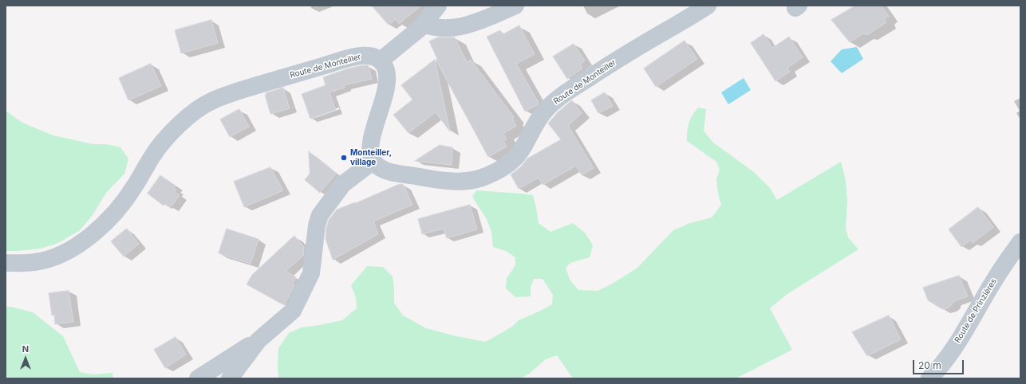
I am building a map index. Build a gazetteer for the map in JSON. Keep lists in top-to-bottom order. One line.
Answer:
{"streets":{"street":["Route de Monteiller","Route de Prinzières"]},"places":["Monteiller, village"],"scale_bar":"20 m","north":"top"}
